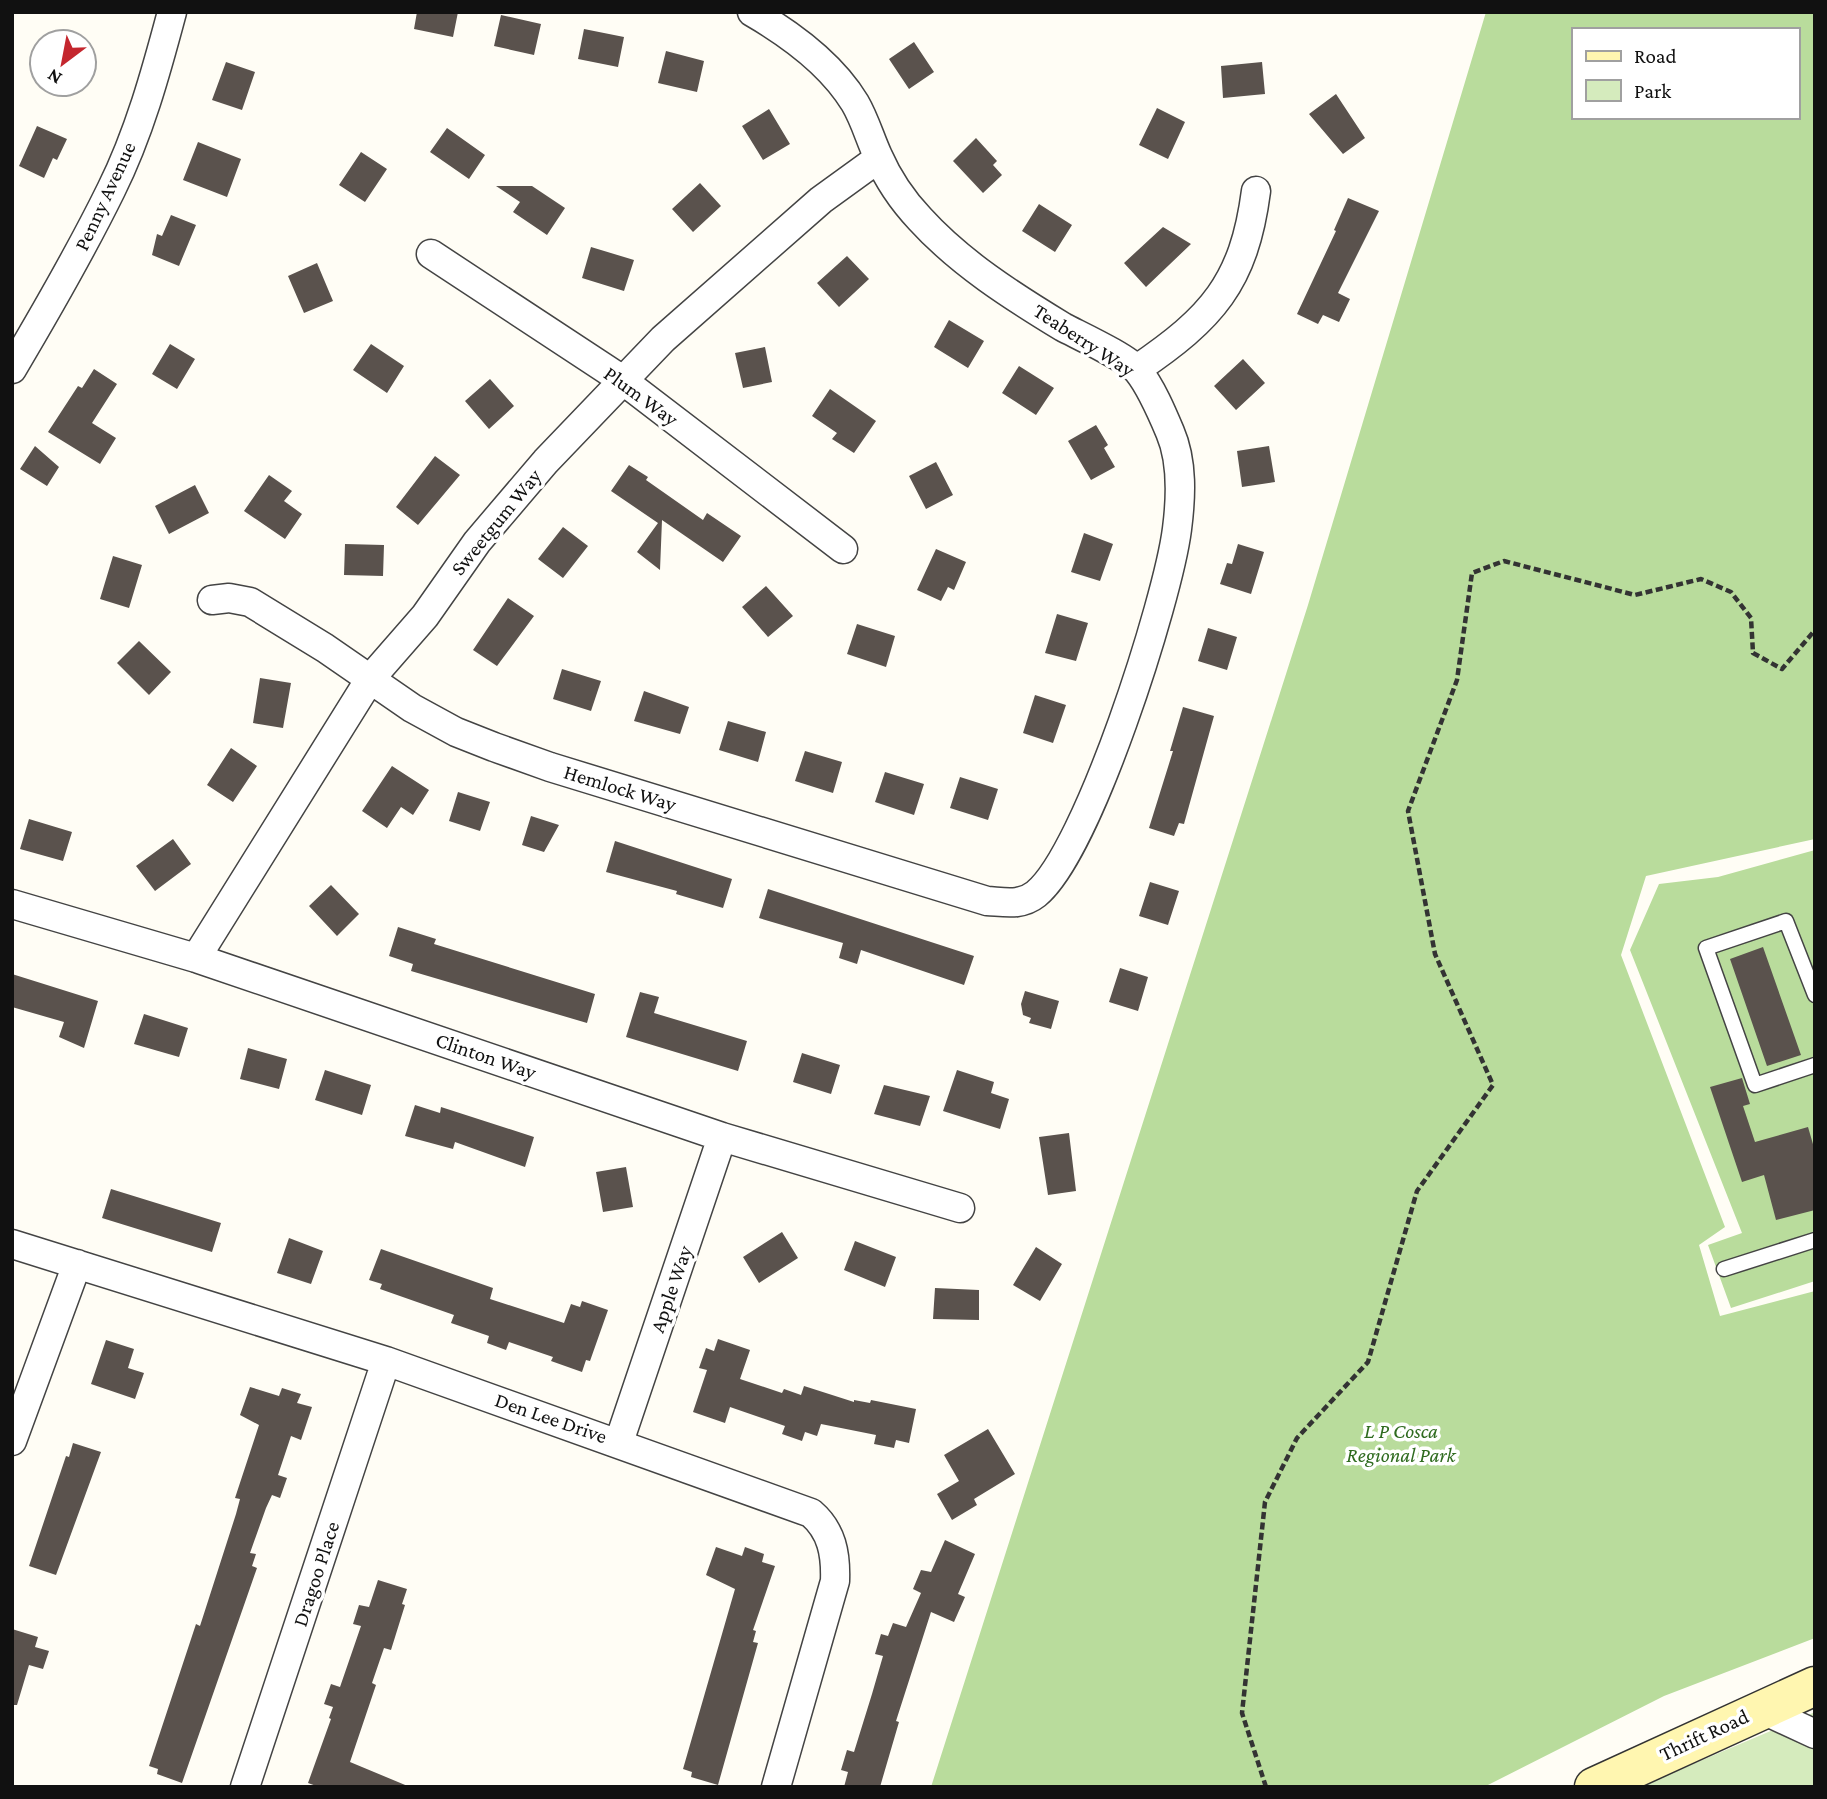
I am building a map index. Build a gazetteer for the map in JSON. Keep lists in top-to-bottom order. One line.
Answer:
{"streets":{"street":["Penny Avenue","Teaberry Way","Plum Way","Sweetgum Way","Hemlock Way","Clinton Way","Apple Way","Den Lee Drive","Dragoo Place","Thrift Road"]},"crossings":[["Teaberry Way","Sweetgum Way"],["Teaberry Way","Hemlock Way"],["Plum Way","Sweetgum Way"],["Sweetgum Way","Hemlock Way"],["Sweetgum Way","Clinton Way"],["Clinton Way","Apple Way"],["Apple Way","Den Lee Drive"],["Den Lee Drive","Dragoo Place"]],"parks":["L P Cosca Regional Park"],"legend":["Road","Park"],"north":"bottom left"}
